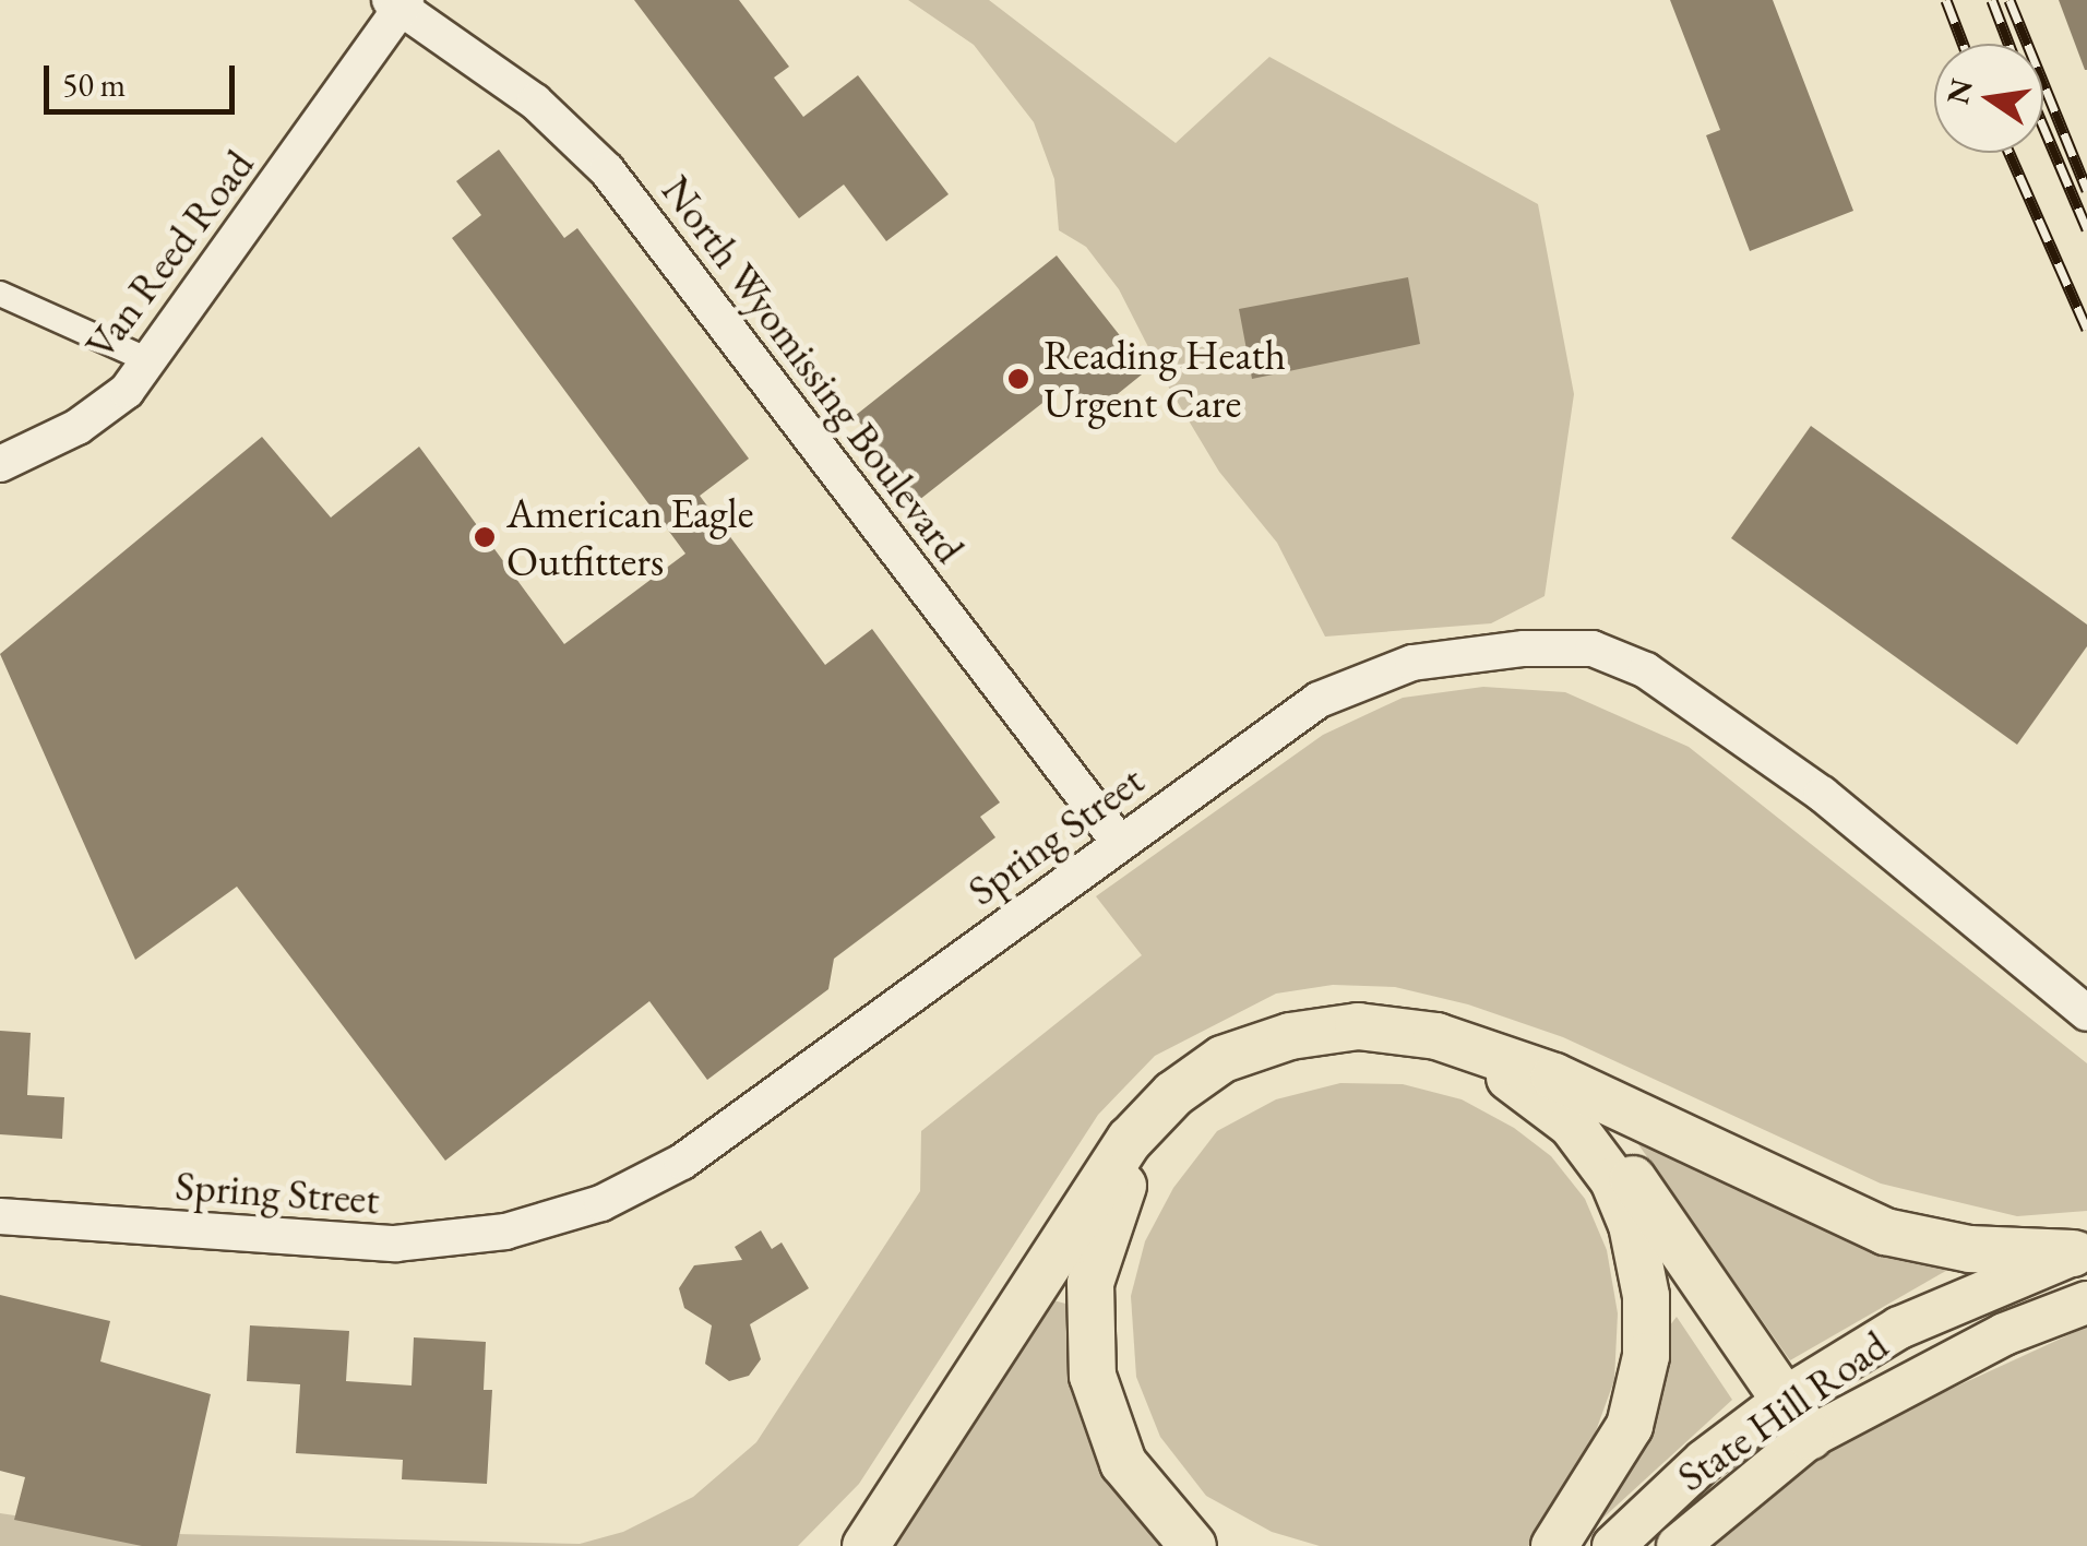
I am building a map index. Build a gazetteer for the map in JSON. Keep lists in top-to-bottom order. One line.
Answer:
{"streets":{"main road":["State Hill Road"],"street":["Van Reed Road","North Wyomissing Boulevard","Spring Street"]},"crossings":[["Van Reed Road","North Wyomissing Boulevard"],["North Wyomissing Boulevard","Spring Street"]],"places":["Reading Heath Urgent Care","American Eagle Outfitters"],"scale_bar":"50 m","north":"left"}
